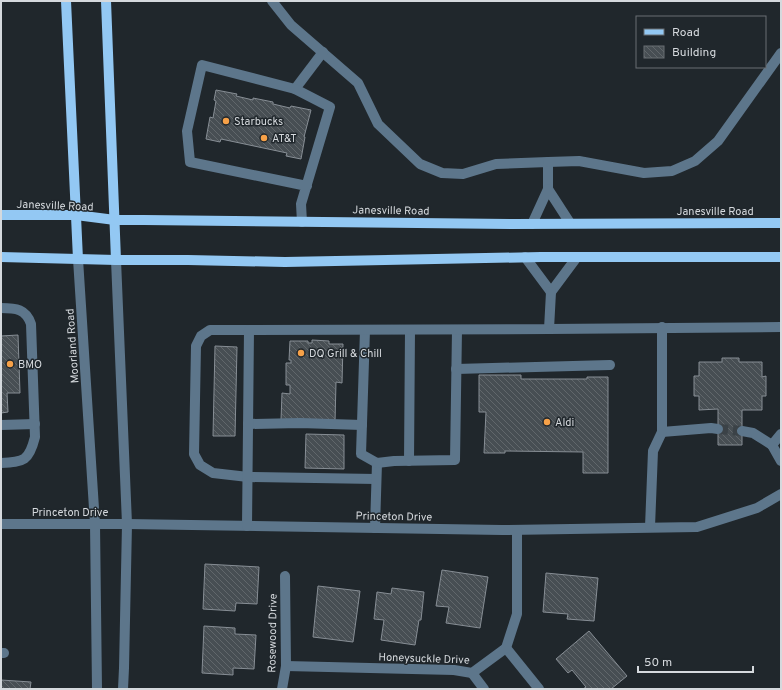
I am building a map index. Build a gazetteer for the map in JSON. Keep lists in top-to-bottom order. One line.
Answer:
{"streets":{"main road":["Janesville Road","Moorland Road"],"street":["Princeton Drive","Rosewood Drive","Honeysuckle Drive"]},"crossings":[["Janesville Road","Moorland Road"],["Moorland Road","Princeton Drive"],["Rosewood Drive","Honeysuckle Drive"]],"places":["Starbucks","AT&T","DQ Grill & Chill","BMO","Aldi"],"legend":["Road","Building"],"scale_bar":"50 m"}
